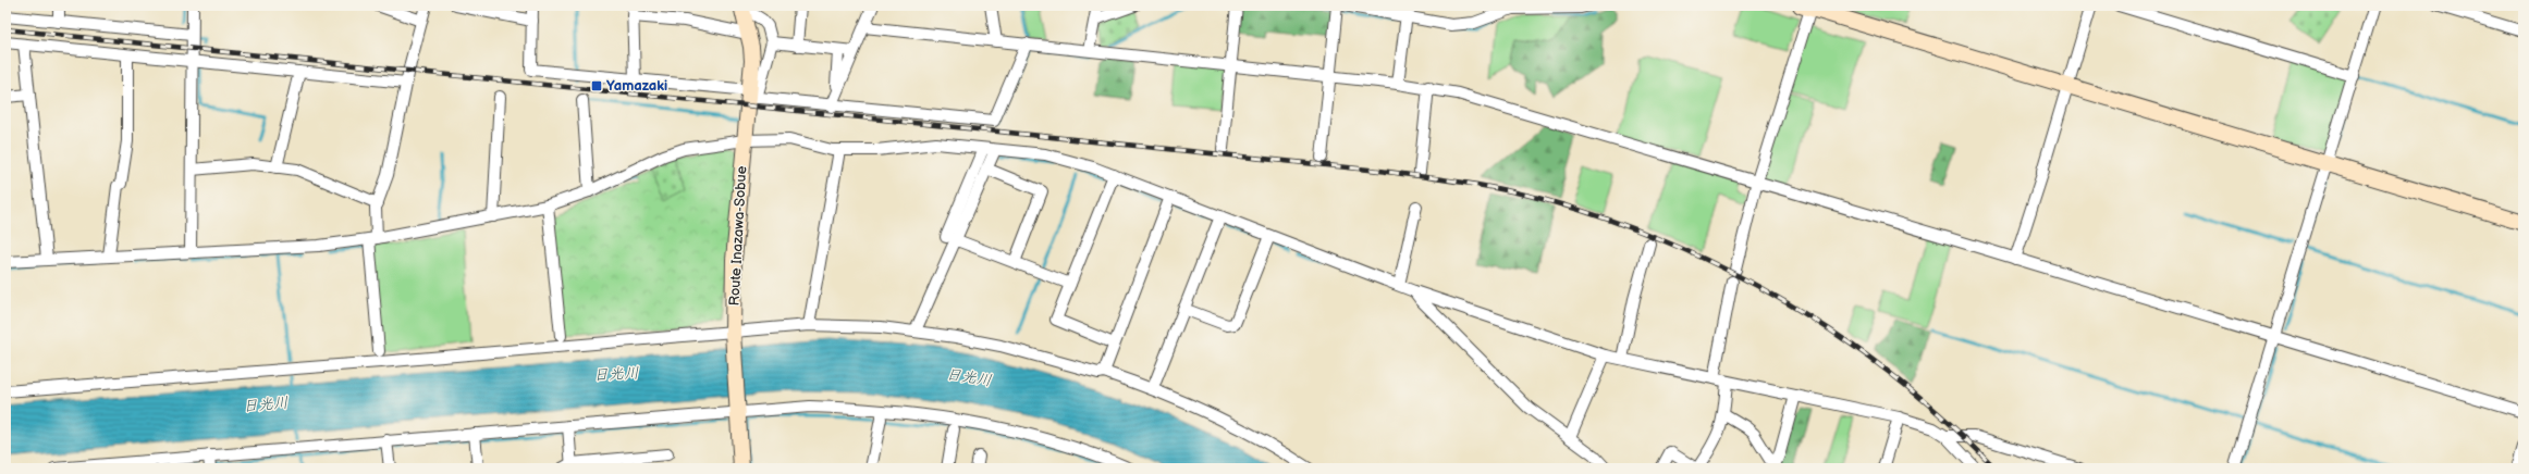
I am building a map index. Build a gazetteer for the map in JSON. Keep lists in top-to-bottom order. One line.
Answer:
{"streets":{"street":["Route Inazawa-Sobue"]},"water":["日光川"],"places":{"transit":["Yamazaki"]}}
